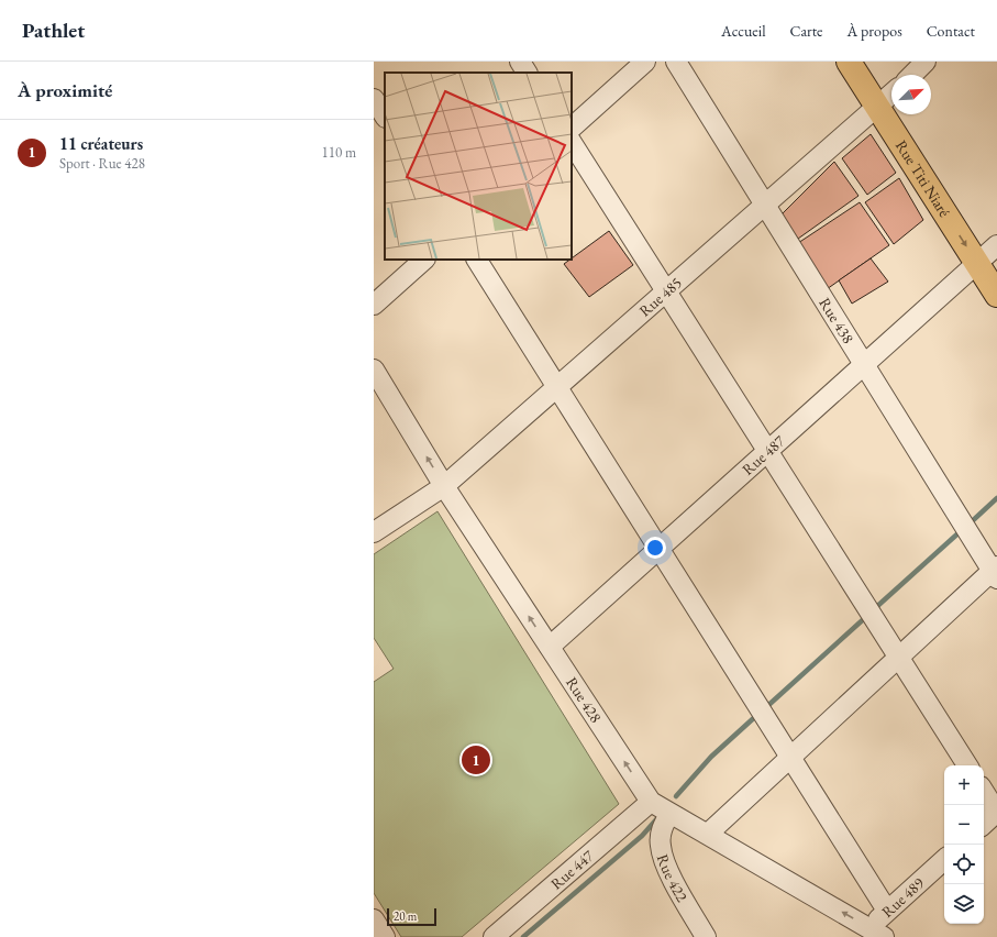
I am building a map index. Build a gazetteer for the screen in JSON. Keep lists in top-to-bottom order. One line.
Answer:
{"streets":{"main road":["Rue Titi Niaré"],"street":["Rue 485","Rue 438","Rue 487","Rue 428","Rue 447","Rue 422","Rue 489"]},"crossings":[["Rue Titi Niaré","Rue 485"],["Rue Titi Niaré","Rue 487"],["Rue 485","Rue 438"],["Rue 485","Rue 428"],["Rue 438","Rue 487"],["Rue 487","Rue 428"],["Rue 428","Rue 447"],["Rue 428","Rue 422"],["Rue 428","Rue 489"]],"one_way":["Rue Titi Niaré"],"scale_bar":"20 m","north":"top right","page":{"header":"Pathlet","nav":["Accueil","Carte","À propos","Contact"],"heading":"À proximité","list":[{"mark":"1","name":"11 créateurs","note":"Sport · Rue 428","value":"110 m"}],"pins":"1","map_buttons":["+","−"],"scale":"20 m"}}
